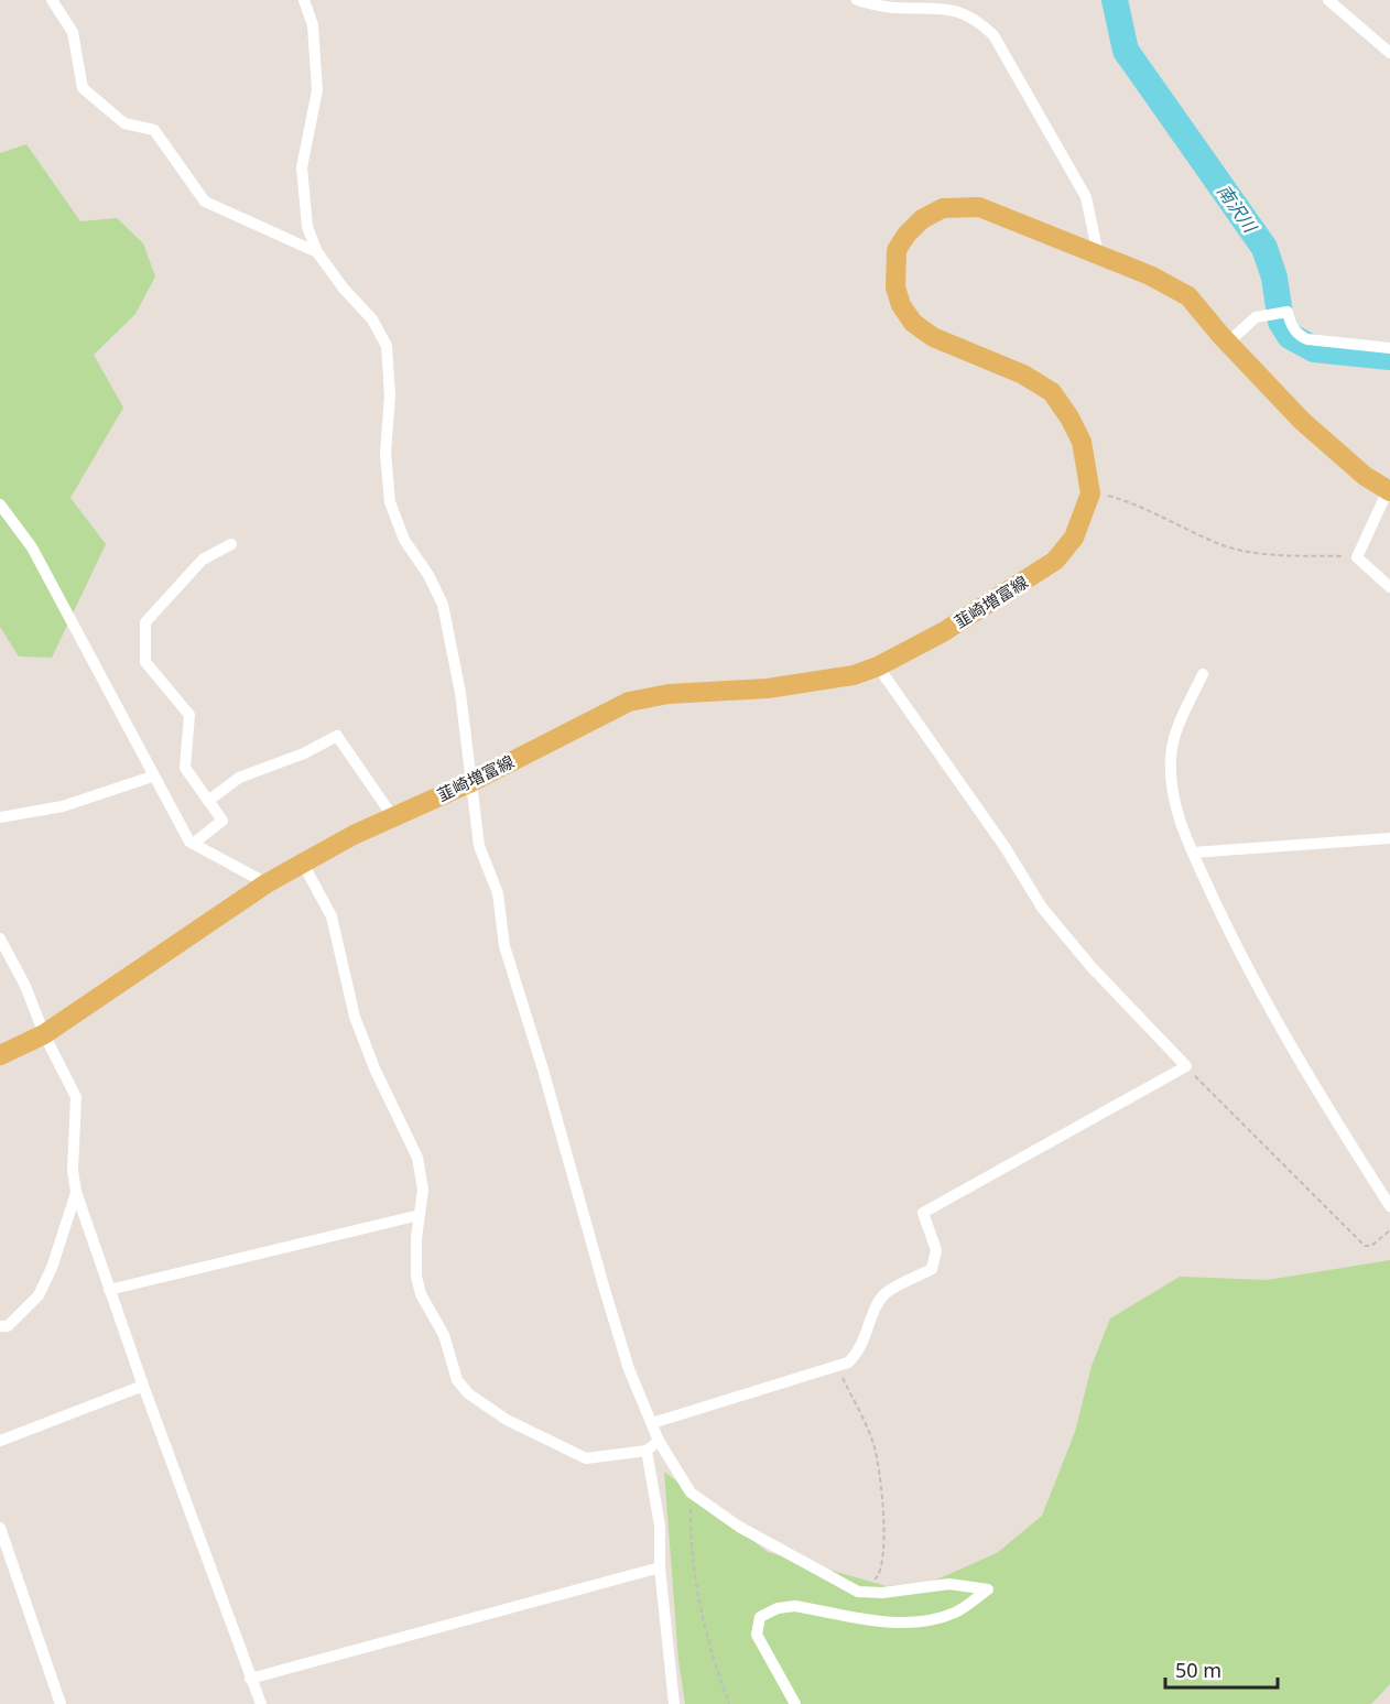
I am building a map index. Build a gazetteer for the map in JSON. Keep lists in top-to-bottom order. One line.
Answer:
{"streets":{"main road":["韮崎増富線"]},"water":["南沢川"],"scale_bar":"50 m"}
